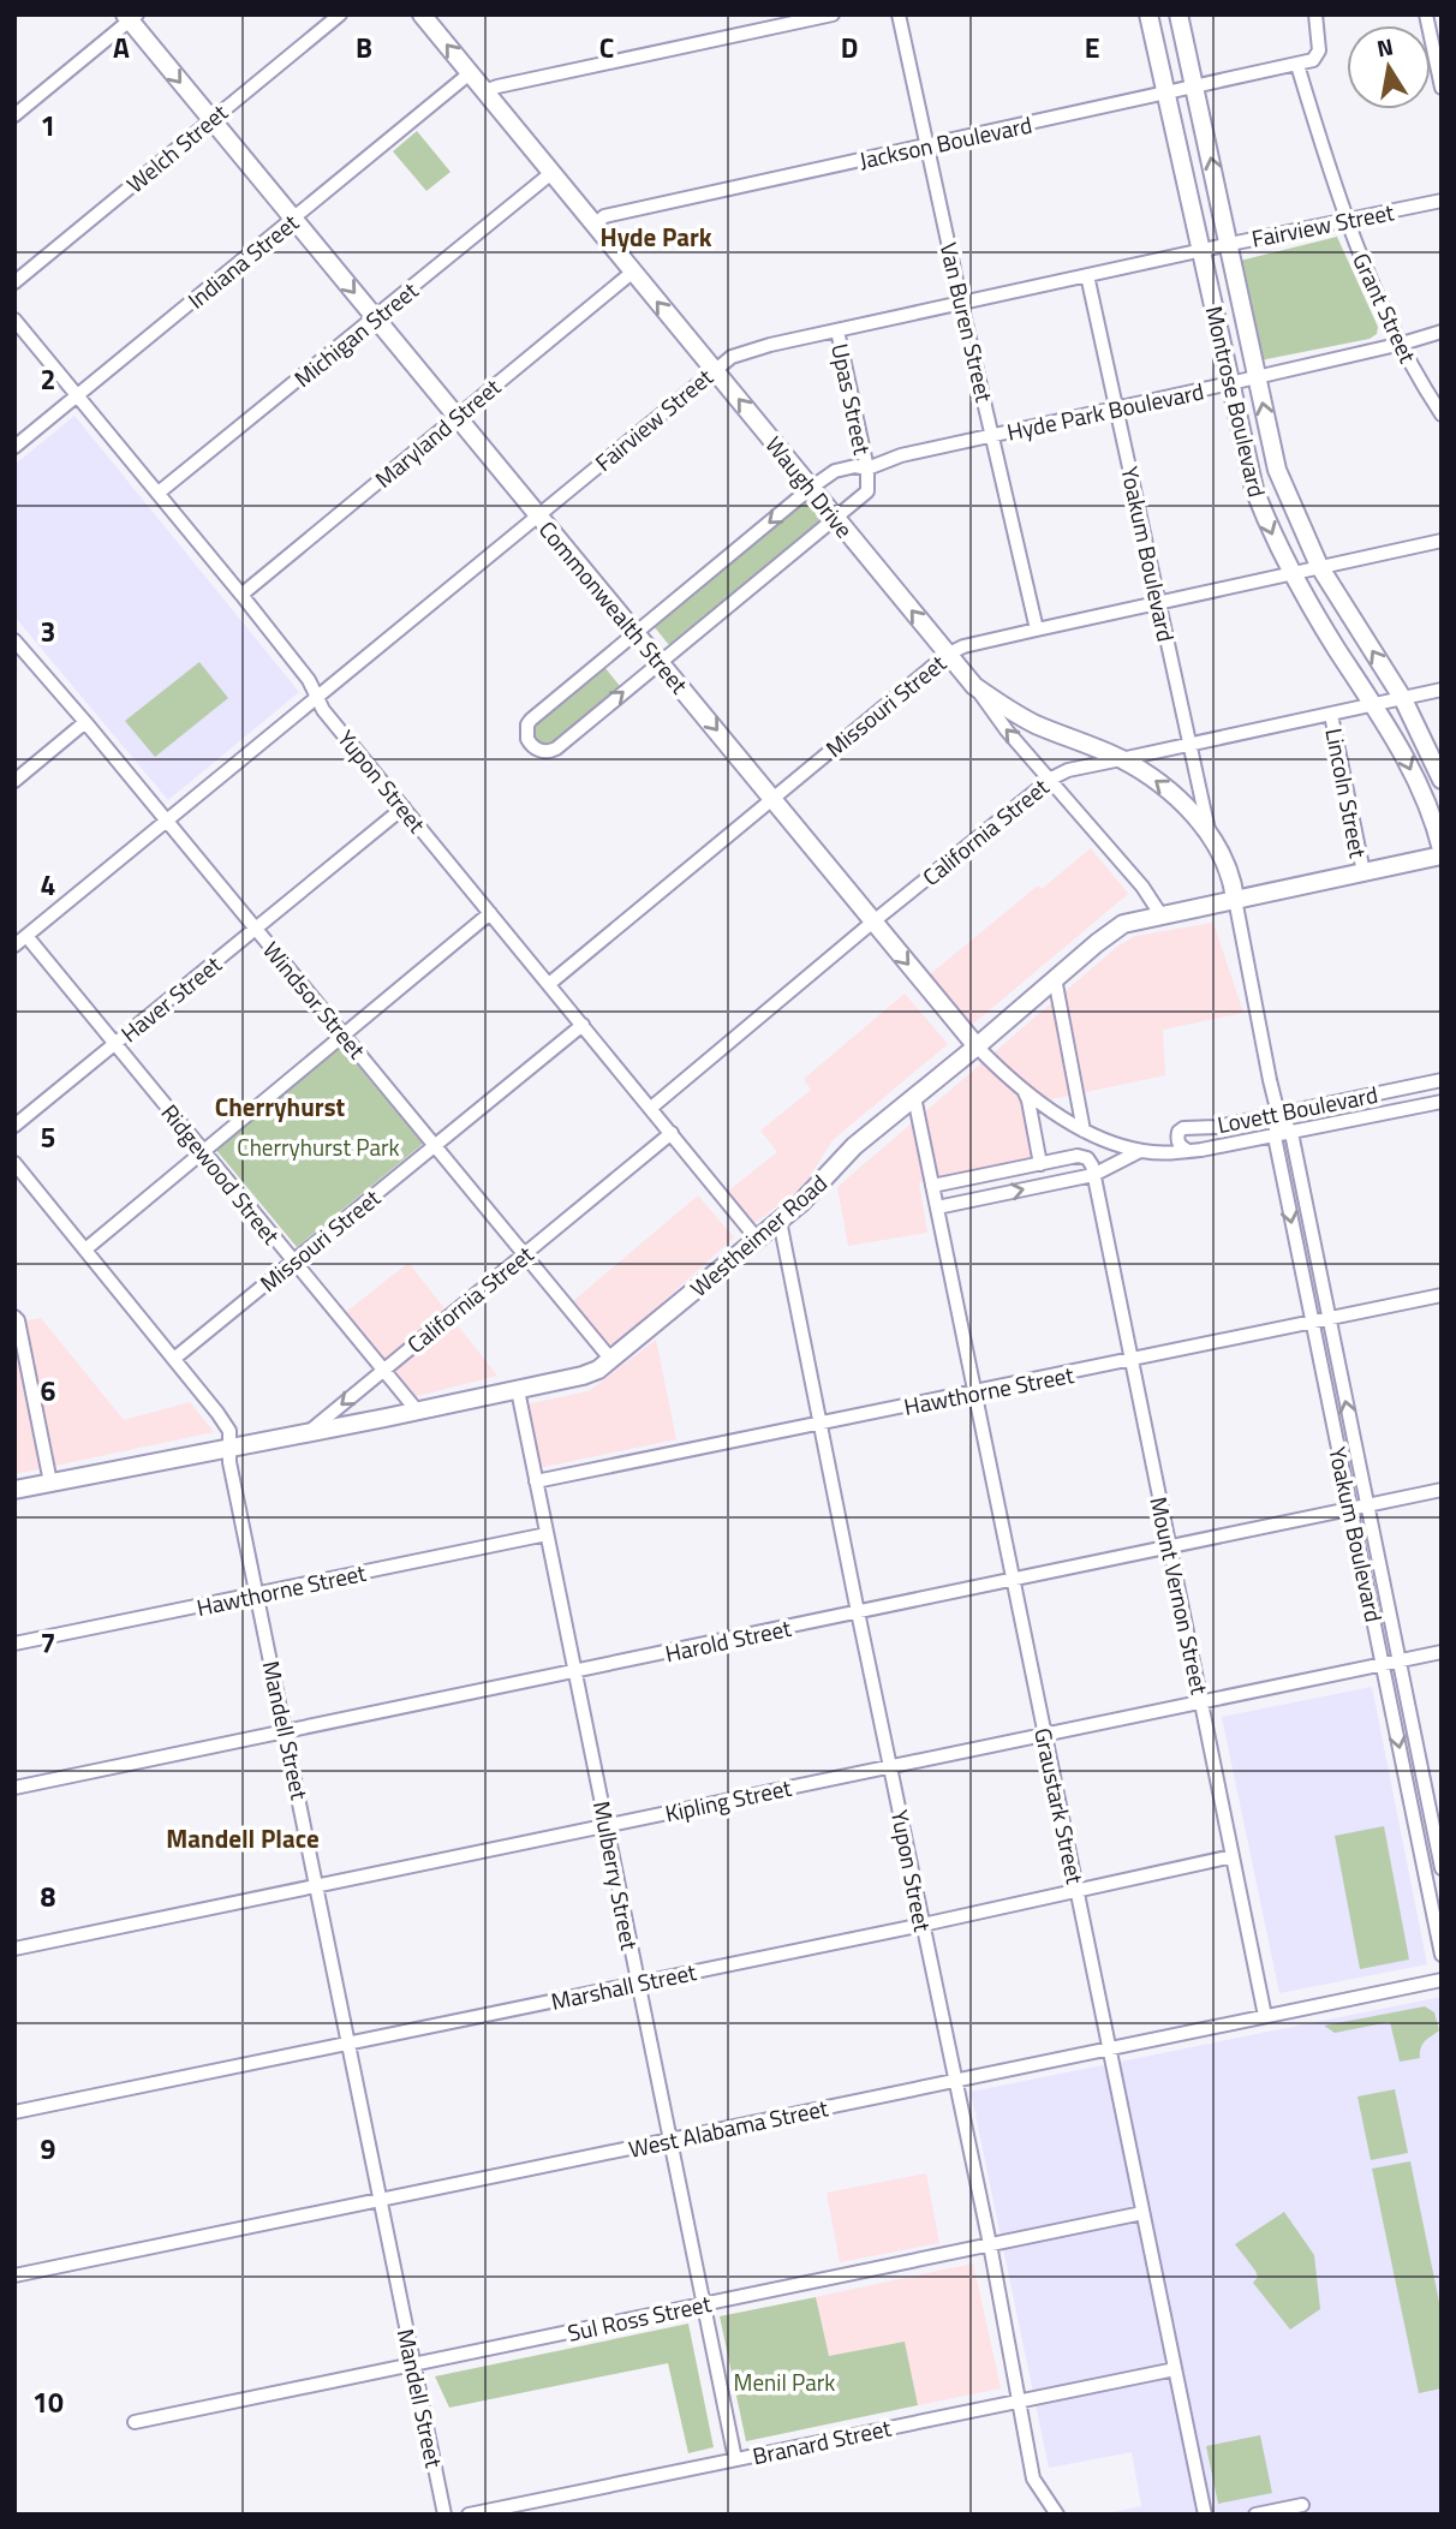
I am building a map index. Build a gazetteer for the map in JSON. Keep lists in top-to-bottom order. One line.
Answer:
{"streets":{"main road":["Montrose Boulevard","Waugh Drive","Commonwealth Street","Westheimer Road"],"street":["Jackson Boulevard","Welch Street","Fairview Street","Indiana Street","Grant Street","Van Buren Street","Michigan Street","Upas Street","Hyde Park Boulevard","Maryland Street","Yoakum Boulevard","Missouri Street","Yupon Street","Lincoln Street","California Street","Haver Street","Windsor Street","Lovett Boulevard","Ridgewood Street","Hawthorne Street","Mount Vernon Street","Harold Street","Mandell Street","Kipling Street","Graustark Street","Mulberry Street","Marshall Street","West Alabama Street","Sul Ross Street","Branard Street"]},"crossings":[["Jackson Boulevard","Grant Street"],["Jackson Boulevard","Van Buren Street"],["Jackson Boulevard","Montrose Boulevard"],["Jackson Boulevard","Waugh Drive"],["Welch Street","Commonwealth Street"],["Fairview Street","Grant Street"],["Fairview Street","Van Buren Street"],["Fairview Street","Upas Street"],["Fairview Street","Montrose Boulevard"],["Fairview Street","Waugh Drive"],["Fairview Street","Yoakum Boulevard"],["Fairview Street","Commonwealth Street"],["Fairview Street","Yupon Street"],["Fairview Street","Windsor Street"],["Fairview Street","Ridgewood Street"],["Indiana Street","Waugh Drive"],["Indiana Street","Commonwealth Street"],["Indiana Street","Yupon Street"],["Grant Street","Hyde Park Boulevard"],["Van Buren Street","Hyde Park Boulevard"],["Van Buren Street","Missouri Street"],["Michigan Street","Waugh Drive"],["Michigan Street","Commonwealth Street"],["Michigan Street","Yupon Street"],["Upas Street","Hyde Park Boulevard"],["Montrose Boulevard","Hyde Park Boulevard"],["Montrose Boulevard","Missouri Street"],["Montrose Boulevard","California Street"],["Montrose Boulevard","Westheimer Road"],["Hyde Park Boulevard","Waugh Drive"],["Hyde Park Boulevard","Yoakum Boulevard"],["Hyde Park Boulevard","Commonwealth Street"],["Maryland Street","Waugh Drive"],["Maryland Street","Commonwealth Street"],["Maryland Street","Yupon Street"],["Waugh Drive","Yoakum Boulevard"],["Waugh Drive","Missouri Street"],["Waugh Drive","California Street"],["Waugh Drive","Westheimer Road"],["Yoakum Boulevard","Missouri Street"],["Yoakum Boulevard","California Street"],["Yoakum Boulevard","Lovett Boulevard"],["Yoakum Boulevard","Westheimer Road"],["Yoakum Boulevard","Hawthorne Street"],["Yoakum Boulevard","Harold Street"],["Yoakum Boulevard","Kipling Street"],["Commonwealth Street","Missouri Street"],["Commonwealth Street","California Street"],["Commonwealth Street","Lovett Boulevard"],["Commonwealth Street","Westheimer Road"],["Missouri Street","Yupon Street"],["Missouri Street","Windsor Street"],["Missouri Street","Ridgewood Street"],["Missouri Street","Mandell Street"],["Yupon Street","California Street"],["Yupon Street","Haver Street"],["Yupon Street","Westheimer Road"],["Yupon Street","Hawthorne Street"],["Yupon Street","Harold Street"],["Yupon Street","Kipling Street"],["Yupon Street","Marshall Street"],["Yupon Street","West Alabama Street"],["Yupon Street","Sul Ross Street"],["Yupon Street","Branard Street"],["Lincoln Street","California Street"],["Lincoln Street","Westheimer Road"],["California Street","Windsor Street"],["California Street","Ridgewood Street"],["California Street","Westheimer Road"],["Haver Street","Windsor Street"],["Haver Street","Ridgewood Street"],["Windsor Street","Westheimer Road"],["Lovett Boulevard","Mount Vernon Street"],["Lovett Boulevard","Graustark Street"],["Ridgewood Street","Westheimer Road"],["Westheimer Road","Mandell Street"],["Westheimer Road","Graustark Street"],["Westheimer Road","Mulberry Street"],["Hawthorne Street","Mount Vernon Street"],["Hawthorne Street","Mandell Street"],["Hawthorne Street","Graustark Street"],["Hawthorne Street","Mulberry Street"],["Mount Vernon Street","Harold Street"],["Mount Vernon Street","Kipling Street"],["Mount Vernon Street","Marshall Street"],["Mount Vernon Street","West Alabama Street"],["Harold Street","Mandell Street"],["Harold Street","Graustark Street"],["Harold Street","Mulberry Street"],["Mandell Street","Kipling Street"],["Mandell Street","Marshall Street"],["Mandell Street","West Alabama Street"],["Mandell Street","Sul Ross Street"],["Kipling Street","Graustark Street"],["Kipling Street","Mulberry Street"],["Graustark Street","Marshall Street"],["Graustark Street","West Alabama Street"],["Graustark Street","Sul Ross Street"],["Graustark Street","Branard Street"],["Mulberry Street","Marshall Street"],["Mulberry Street","West Alabama Street"],["Mulberry Street","Sul Ross Street"],["Mulberry Street","Branard Street"]],"one_way":["Waugh Drive","Commonwealth Street"],"districts":["Hyde Park","Cherryhurst","Mandell Place"],"parks":["Cherryhurst Park","Menil Park"],"north":"top","grid":{"columns":["A","B","C","D","E"],"rows":["1","2","3","4","5","6","7","8","9","10"]}}
